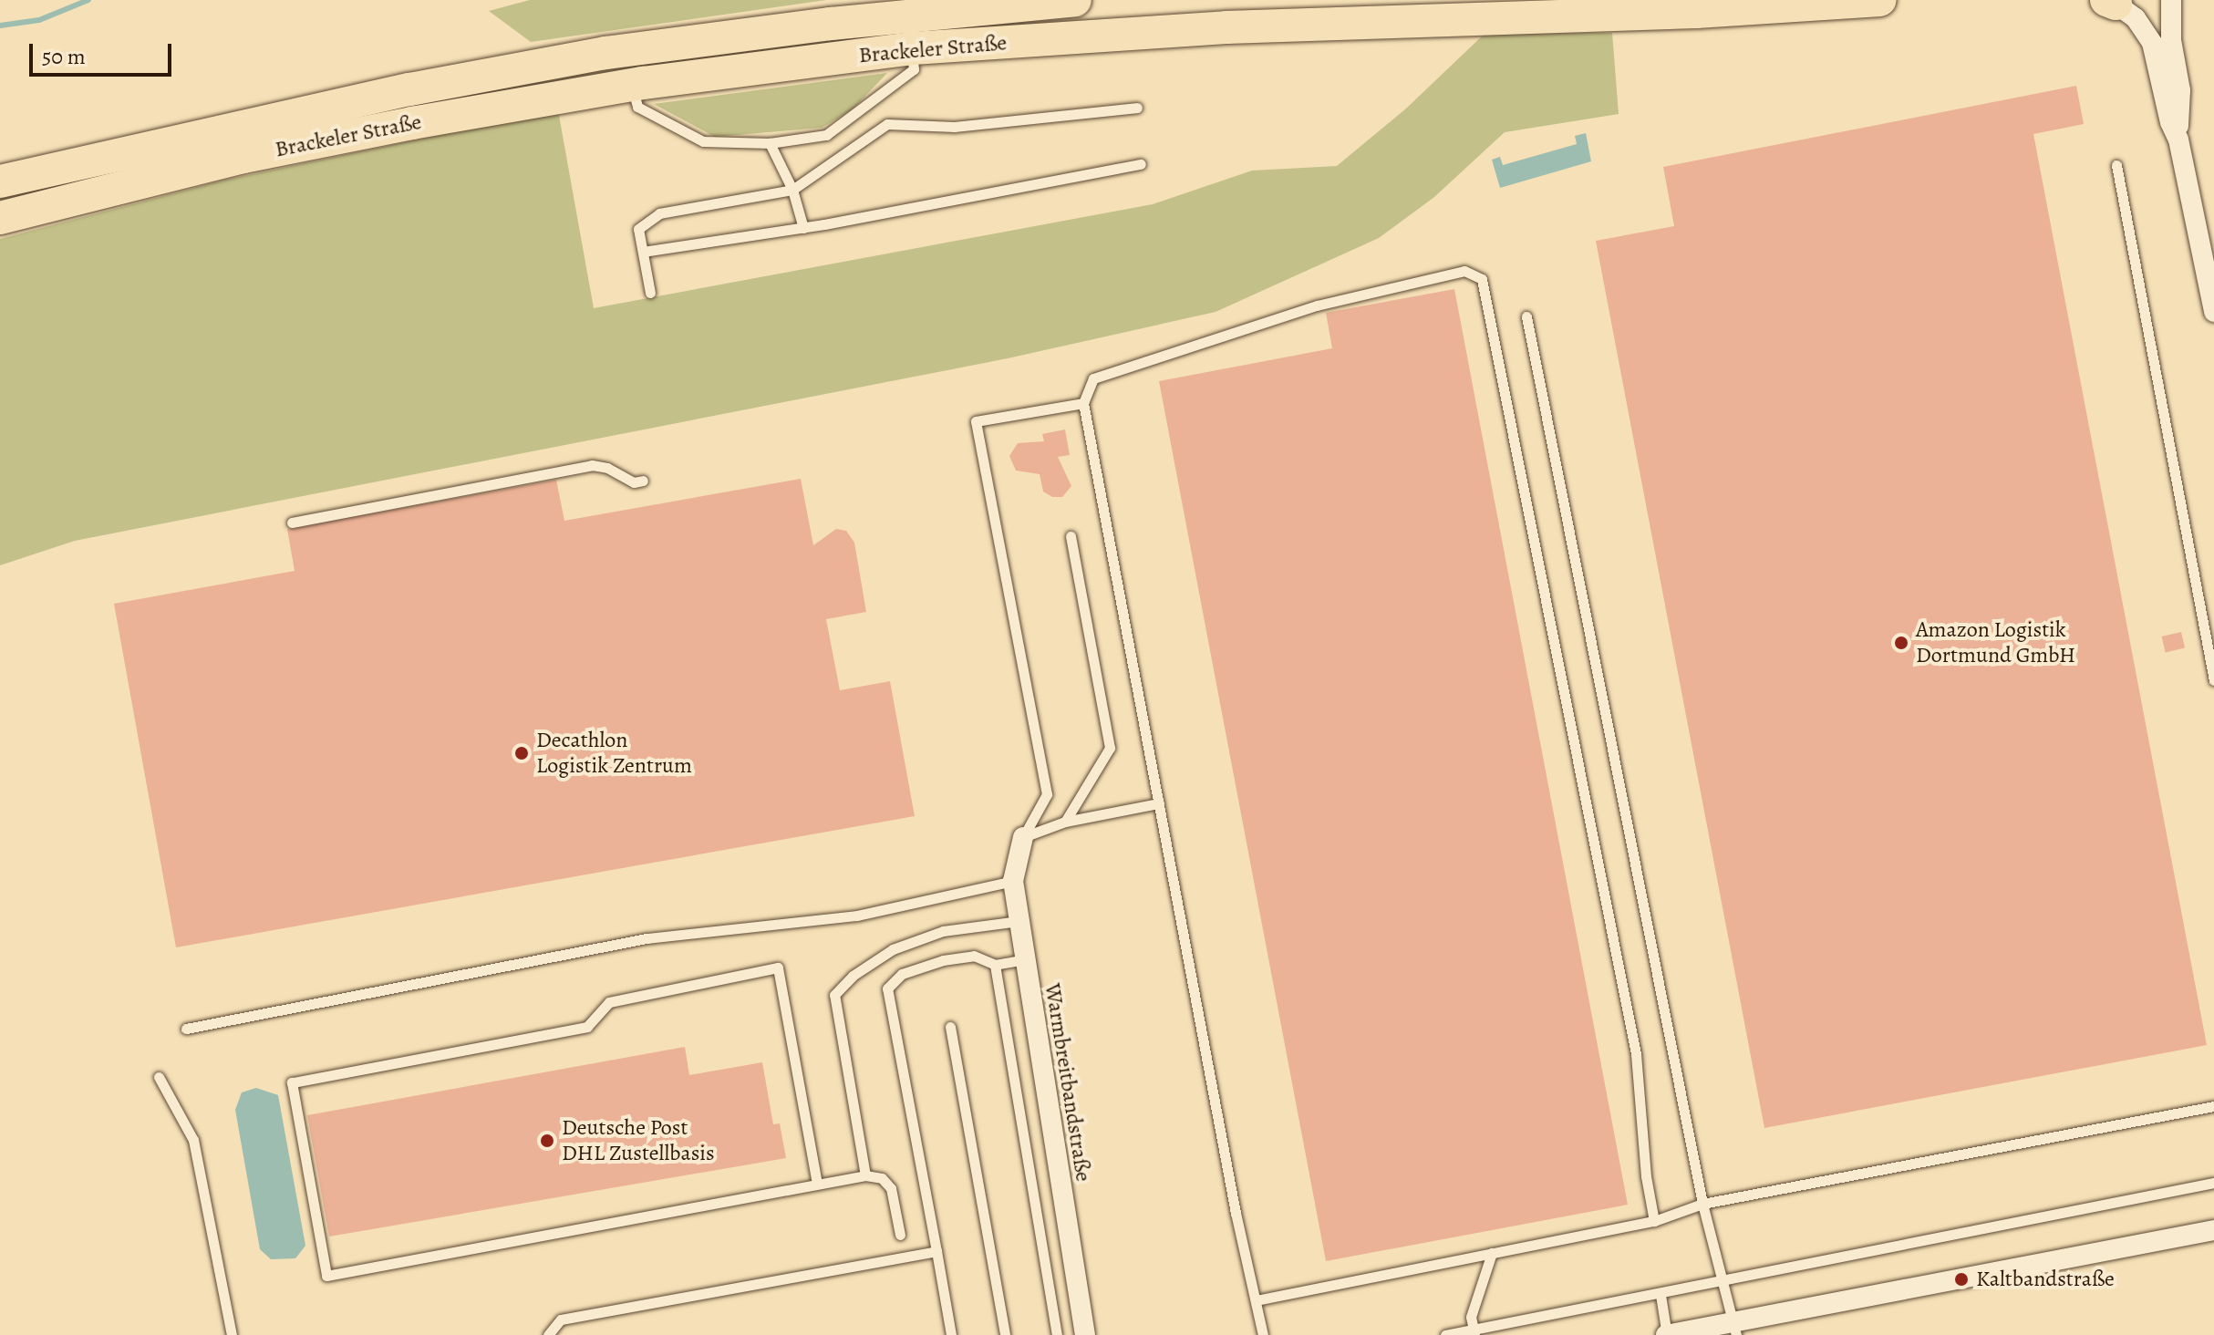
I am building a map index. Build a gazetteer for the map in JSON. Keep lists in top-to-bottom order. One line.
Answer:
{"streets":{"highway":["Brackeler Straße"],"street":["Warmbreitbandstraße"]},"places":["Amazon Logistik Dortmund GmbH","Decathlon Logistik Zentrum","Deutsche Post DHL Zustellbasis","Kaltbandstraße"],"scale_bar":"50 m"}
